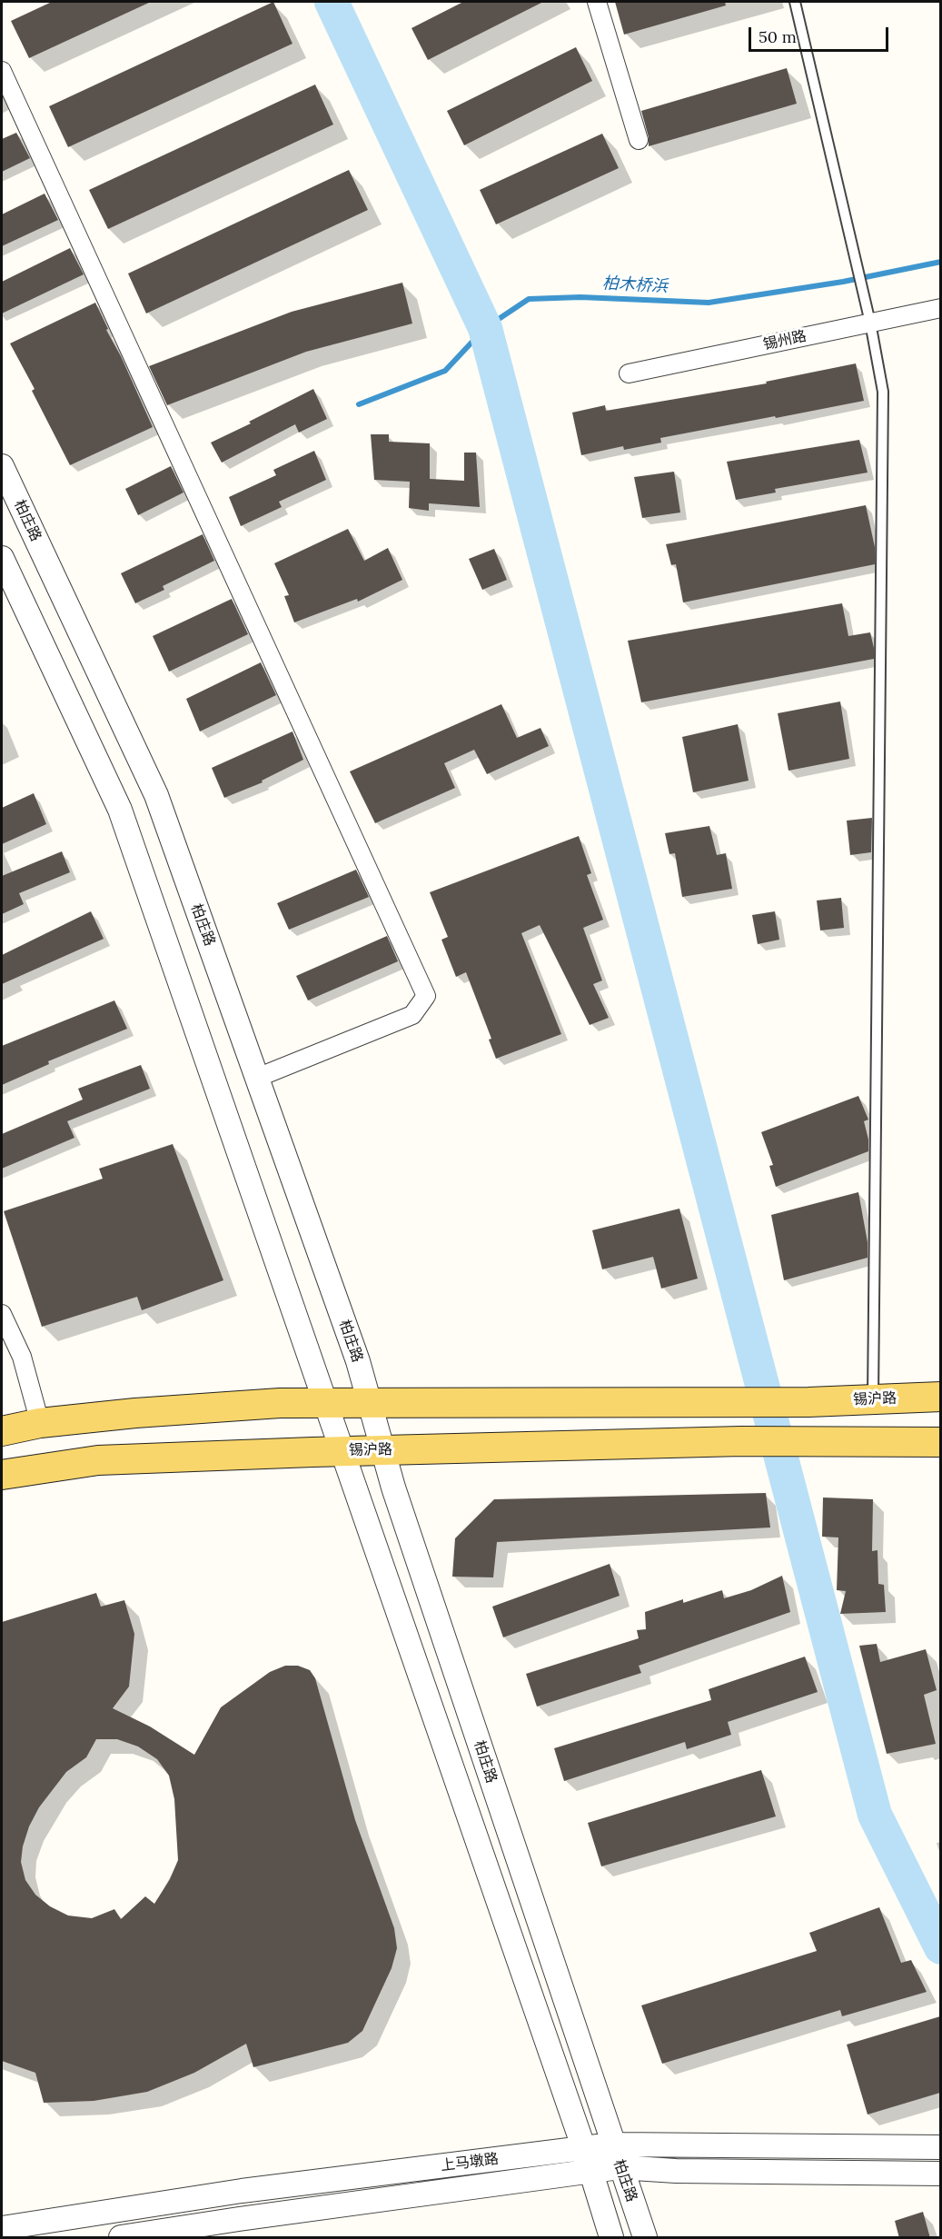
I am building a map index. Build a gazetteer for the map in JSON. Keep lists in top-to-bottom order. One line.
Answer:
{"streets":{"main road":["锡沪路"],"street":["锡州路","柏庄路","上马墩路"]},"crossings":[["柏庄路","锡沪路"],["柏庄路","上马墩路"]],"water":["柏木桥浜"],"scale_bar":"50 m"}
